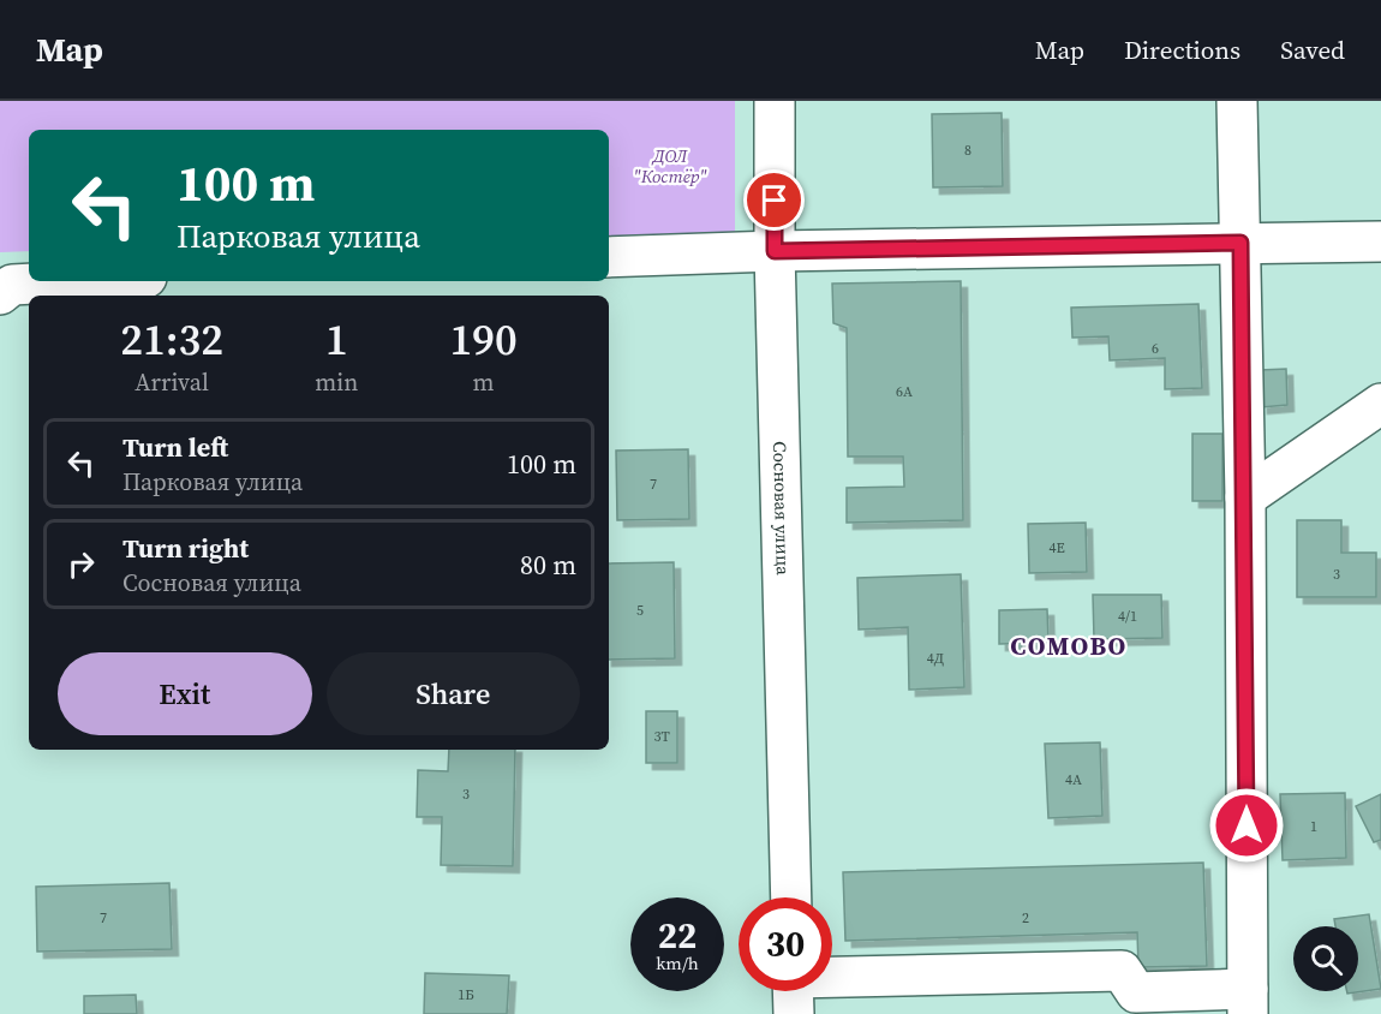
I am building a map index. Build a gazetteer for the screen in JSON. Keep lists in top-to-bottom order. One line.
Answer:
{"streets":{"street":["Сосновая улица"]},"districts":["СОМОВО"],"parks":["ДОЛ \"Костёр\""],"house_numbers":["8","6","6А","7","4Е","3","5","4/1","4Д","3Т","4А","3","1","7","2","1Б"],"page":{"header":"Map","nav":["Map","Directions","Saved"],"turn":["100 m","Парковая улица"],"eta":["21:32","Arrival","1","min","190","m"],"list":[{"name":"Turn left","note":"Парковая улица","value":"100 m"},{"name":"Turn right","note":"Сосновая улица","value":"80 m"}],"buttons":["Exit","Share"],"speed":"22 km/h","limit":"30"}}
